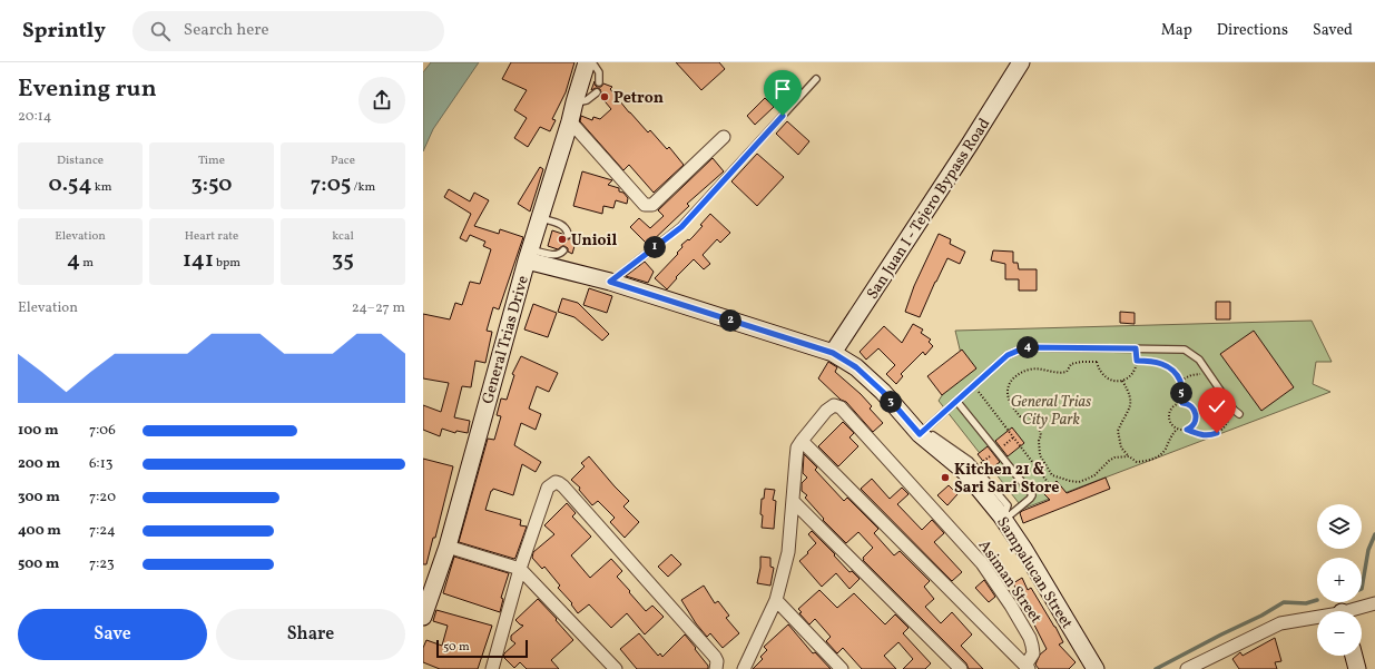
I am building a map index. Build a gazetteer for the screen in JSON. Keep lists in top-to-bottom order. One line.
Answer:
{"streets":{"street":["San Juan I - Tejero Bypass Road","General Trias Drive","Sampalucan Street","Asiman Street"]},"crossings":[["San Juan I - Tejero Bypass Road","Sampalucan Street"],["General Trias Drive","Sampalucan Street"]],"parks":["General Trias City Park"],"places":["Petron","Unioil","Kitchen 21 & Sari Sari Store"],"scale_bar":"50 m","page":{"header":"Sprintly","search":"Search here","nav":["Map","Directions","Saved"],"heading":["Evening run","20:14"],"stats":[["Distance","0.54 km"],["Time","3:50"],["Pace","7:05 /km"],["Elevation","4 m"],["Heart rate","141 bpm"],["kcal","35"]],"pins":["1","2","4","5","3"],"chart":["Elevation","24–27 m"],"list":[{"name":"100 m","note":"7:06"},{"name":"200 m","note":"6:13"},{"name":"300 m","note":"7:20"},{"name":"400 m","note":"7:24"},{"name":"500 m","note":"7:23"}],"map_buttons":["+","−"],"buttons":["Save","Share"],"scale":"50 m"}}
